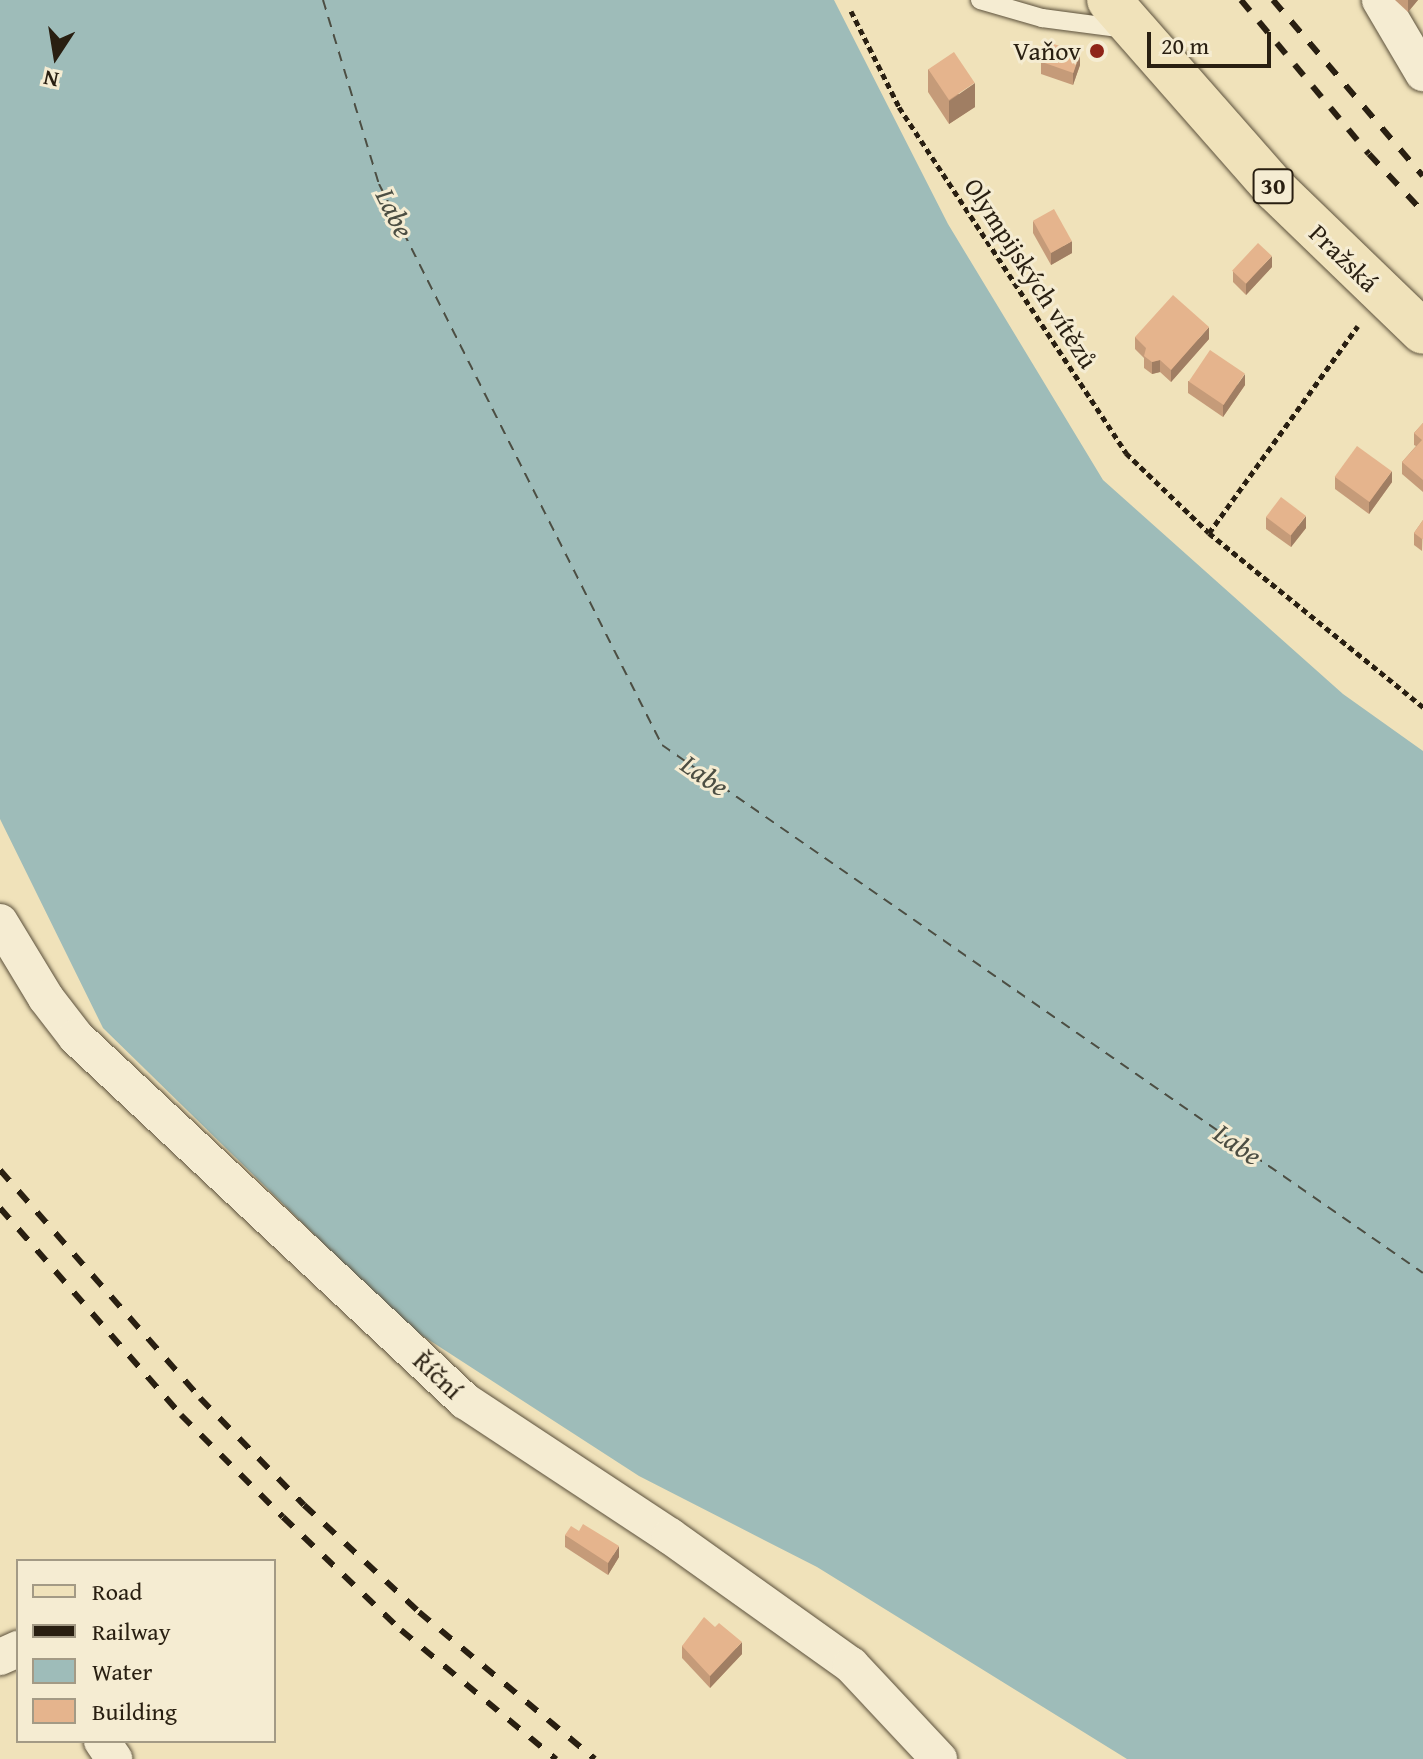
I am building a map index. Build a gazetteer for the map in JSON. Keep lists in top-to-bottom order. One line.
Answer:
{"streets":{"main road":["30","Pražská"],"street":["Říční"],"path":["Olympijských vítězů"]},"water":["Labe"],"places":["Vaňov"],"legend":["Road","Railway","Water","Building"],"scale_bar":"20 m","north":"bottom"}
